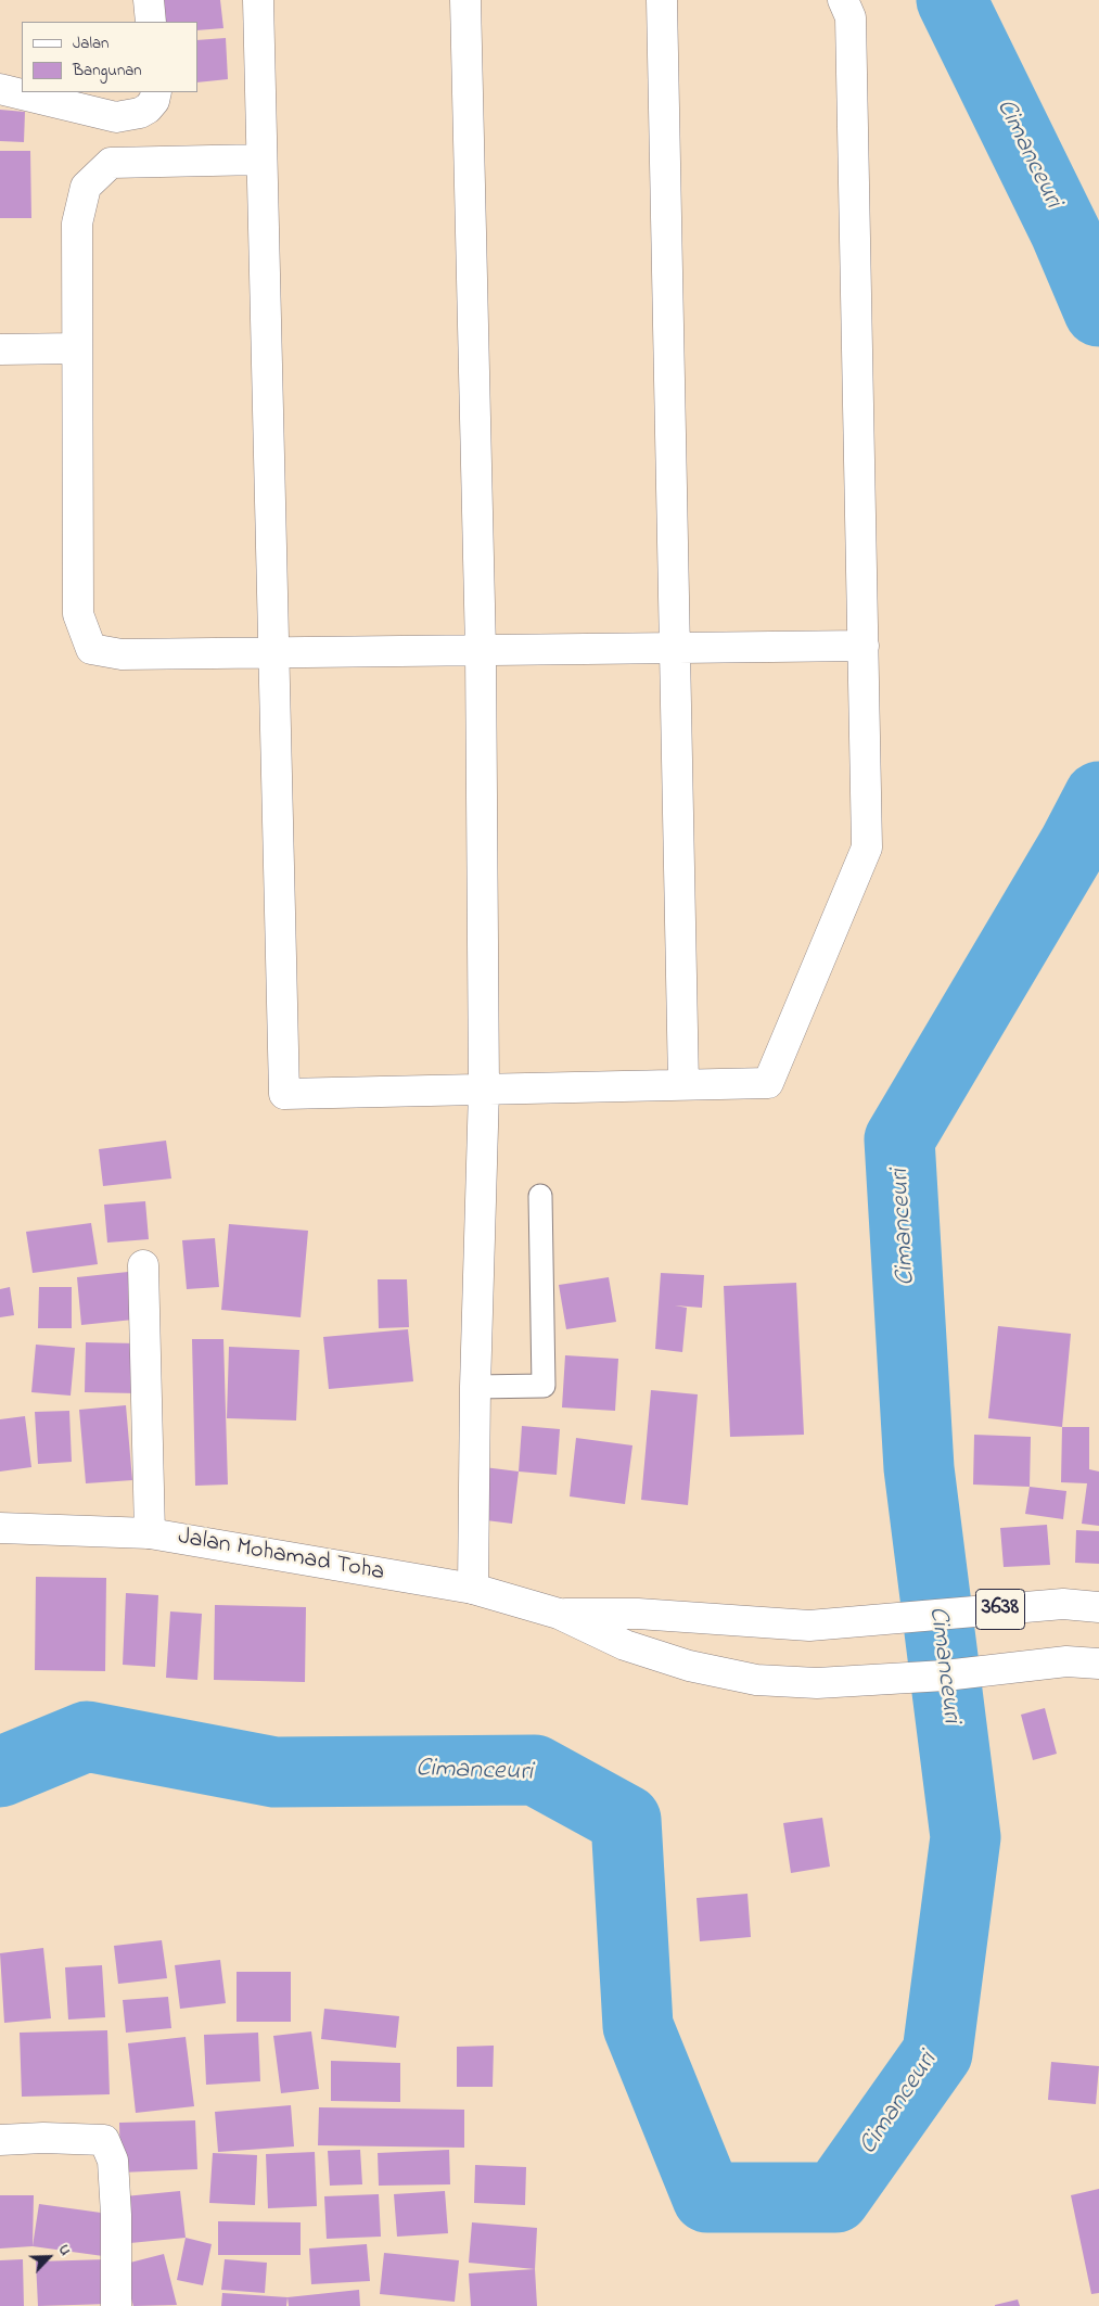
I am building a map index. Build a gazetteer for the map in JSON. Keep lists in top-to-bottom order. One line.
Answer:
{"streets":{"street":["Jalan Mohamad Toha","3638"]},"water":["Cimanceuri"],"legend":["Jalan","Bangunan"],"north":"top right"}
